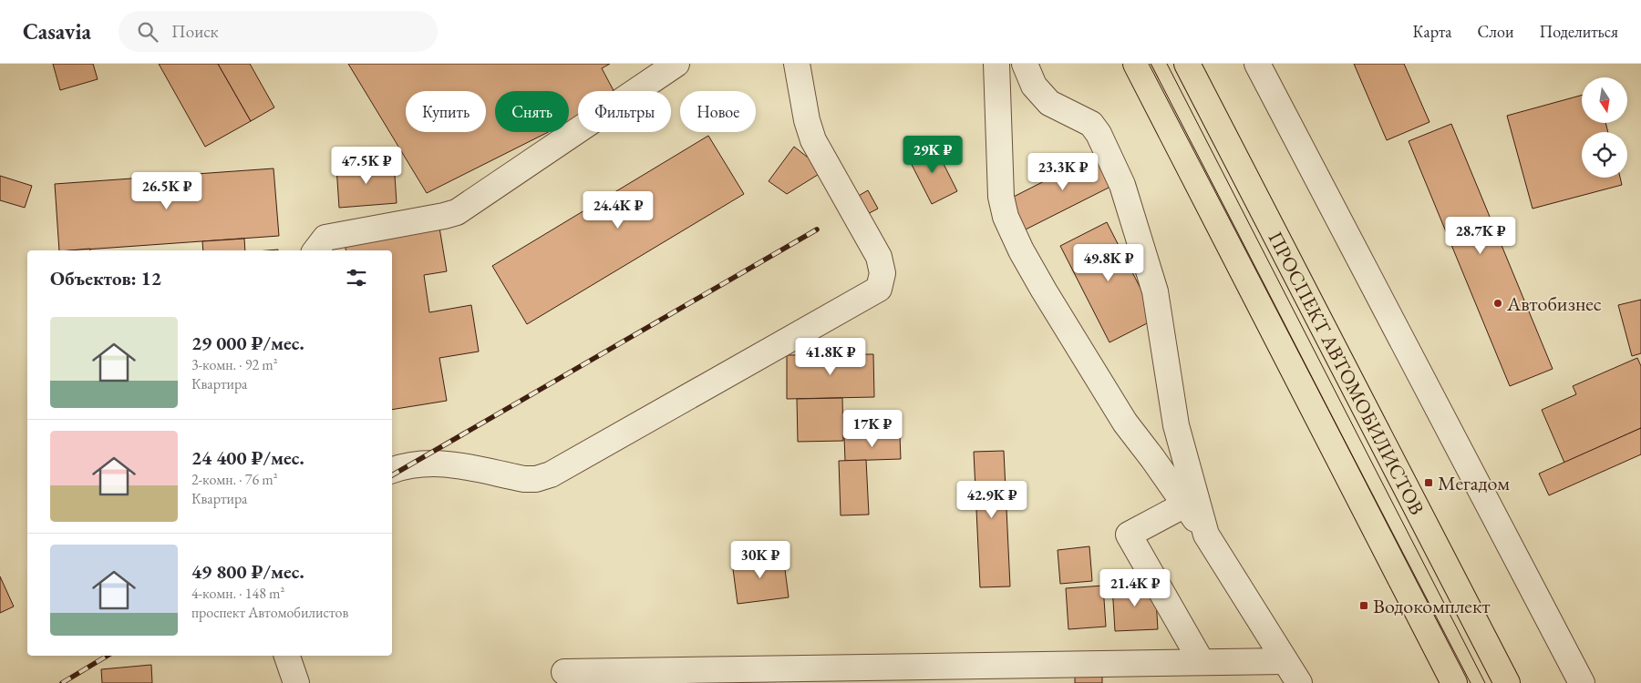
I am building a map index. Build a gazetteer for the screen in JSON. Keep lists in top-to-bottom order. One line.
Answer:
{"streets":{"main road":["ПРОСПЕКТ АВТОМОБИЛИСТОВ"]},"places":{"other":["Автобизнес"],"transit":["Мегадом","Водокомплект"]},"north":"bottom","page":{"header":"Casavia","search":"Поиск","nav":["Карта","Слои","Поделиться"],"chip":["Купить","Снять","Фильтры","Новое"],"price":["29K ₽","47.5K ₽","23.3K ₽","26.5K ₽","24.4K ₽","28.7K ₽","49.8K ₽","41.8K ₽","17K ₽","42.9K ₽","30K ₽","21.4K ₽"],"heading":"Объектов: 12","list":[{"name":"29 000 ₽/мес.","note":"3-комн. · 92 m² · Квартира"},{"name":"24 400 ₽/мес.","note":"2-комн. · 76 m² · Квартира"},{"name":"49 800 ₽/мес.","note":"4-комн. · 148 m² · проспект Автомобилистов"}]}}
